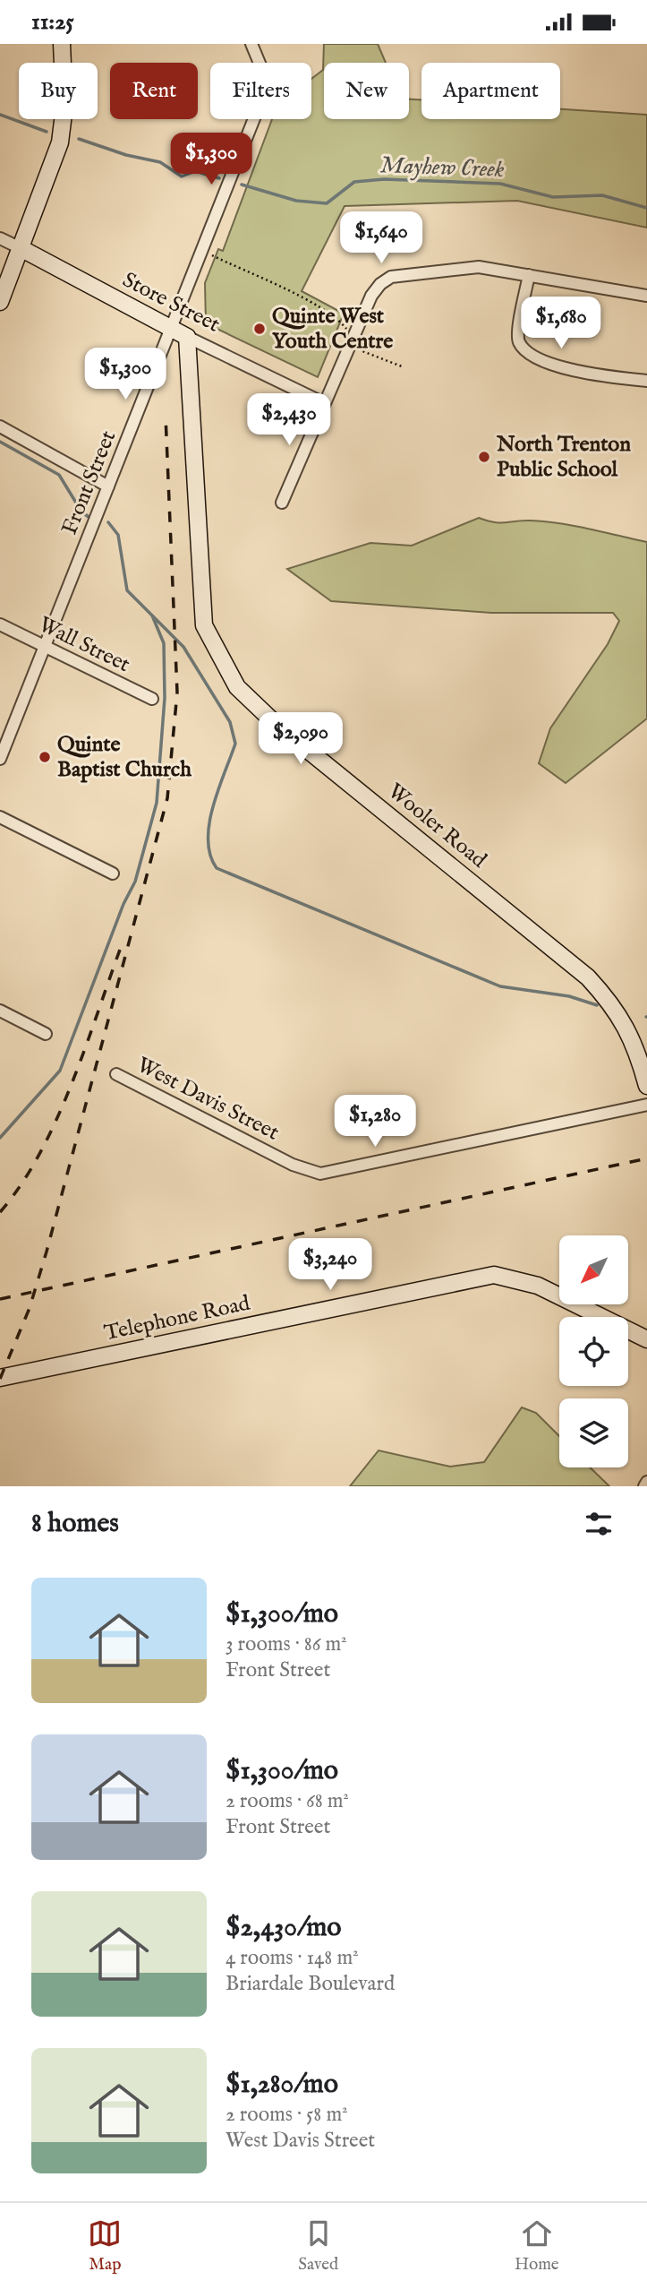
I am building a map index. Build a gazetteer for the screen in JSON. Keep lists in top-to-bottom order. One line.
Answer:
{"streets":{"street":["Store Street","Front Street","Wall Street","Wooler Road","West Davis Street","Telephone Road"]},"crossings":[["Store Street","Front Street"],["Store Street","Wooler Road"],["Front Street","Wall Street"]],"water":["Mayhew Creek"],"places":["Quinte West Youth Centre","North Trenton Public School","Quinte Baptist Church"],"north":"bottom left","page":{"status":"11:25","chip":["Buy","Rent","Filters","New","Apartment"],"price":["$1,300","$1,640","$1,680","$1,300","$2,430","$2,090","$1,280","$3,240"],"heading":"8 homes","list":[{"name":"$1,300/mo","note":"3 rooms · 86 m² · Front Street"},{"name":"$1,300/mo","note":"2 rooms · 68 m² · Front Street"},{"name":"$2,430/mo","note":"4 rooms · 148 m² · Briardale Boulevard"},{"name":"$1,280/mo","note":"2 rooms · 58 m² · West Davis Street"}],"tabs":["Map","Saved","Home"]}}
